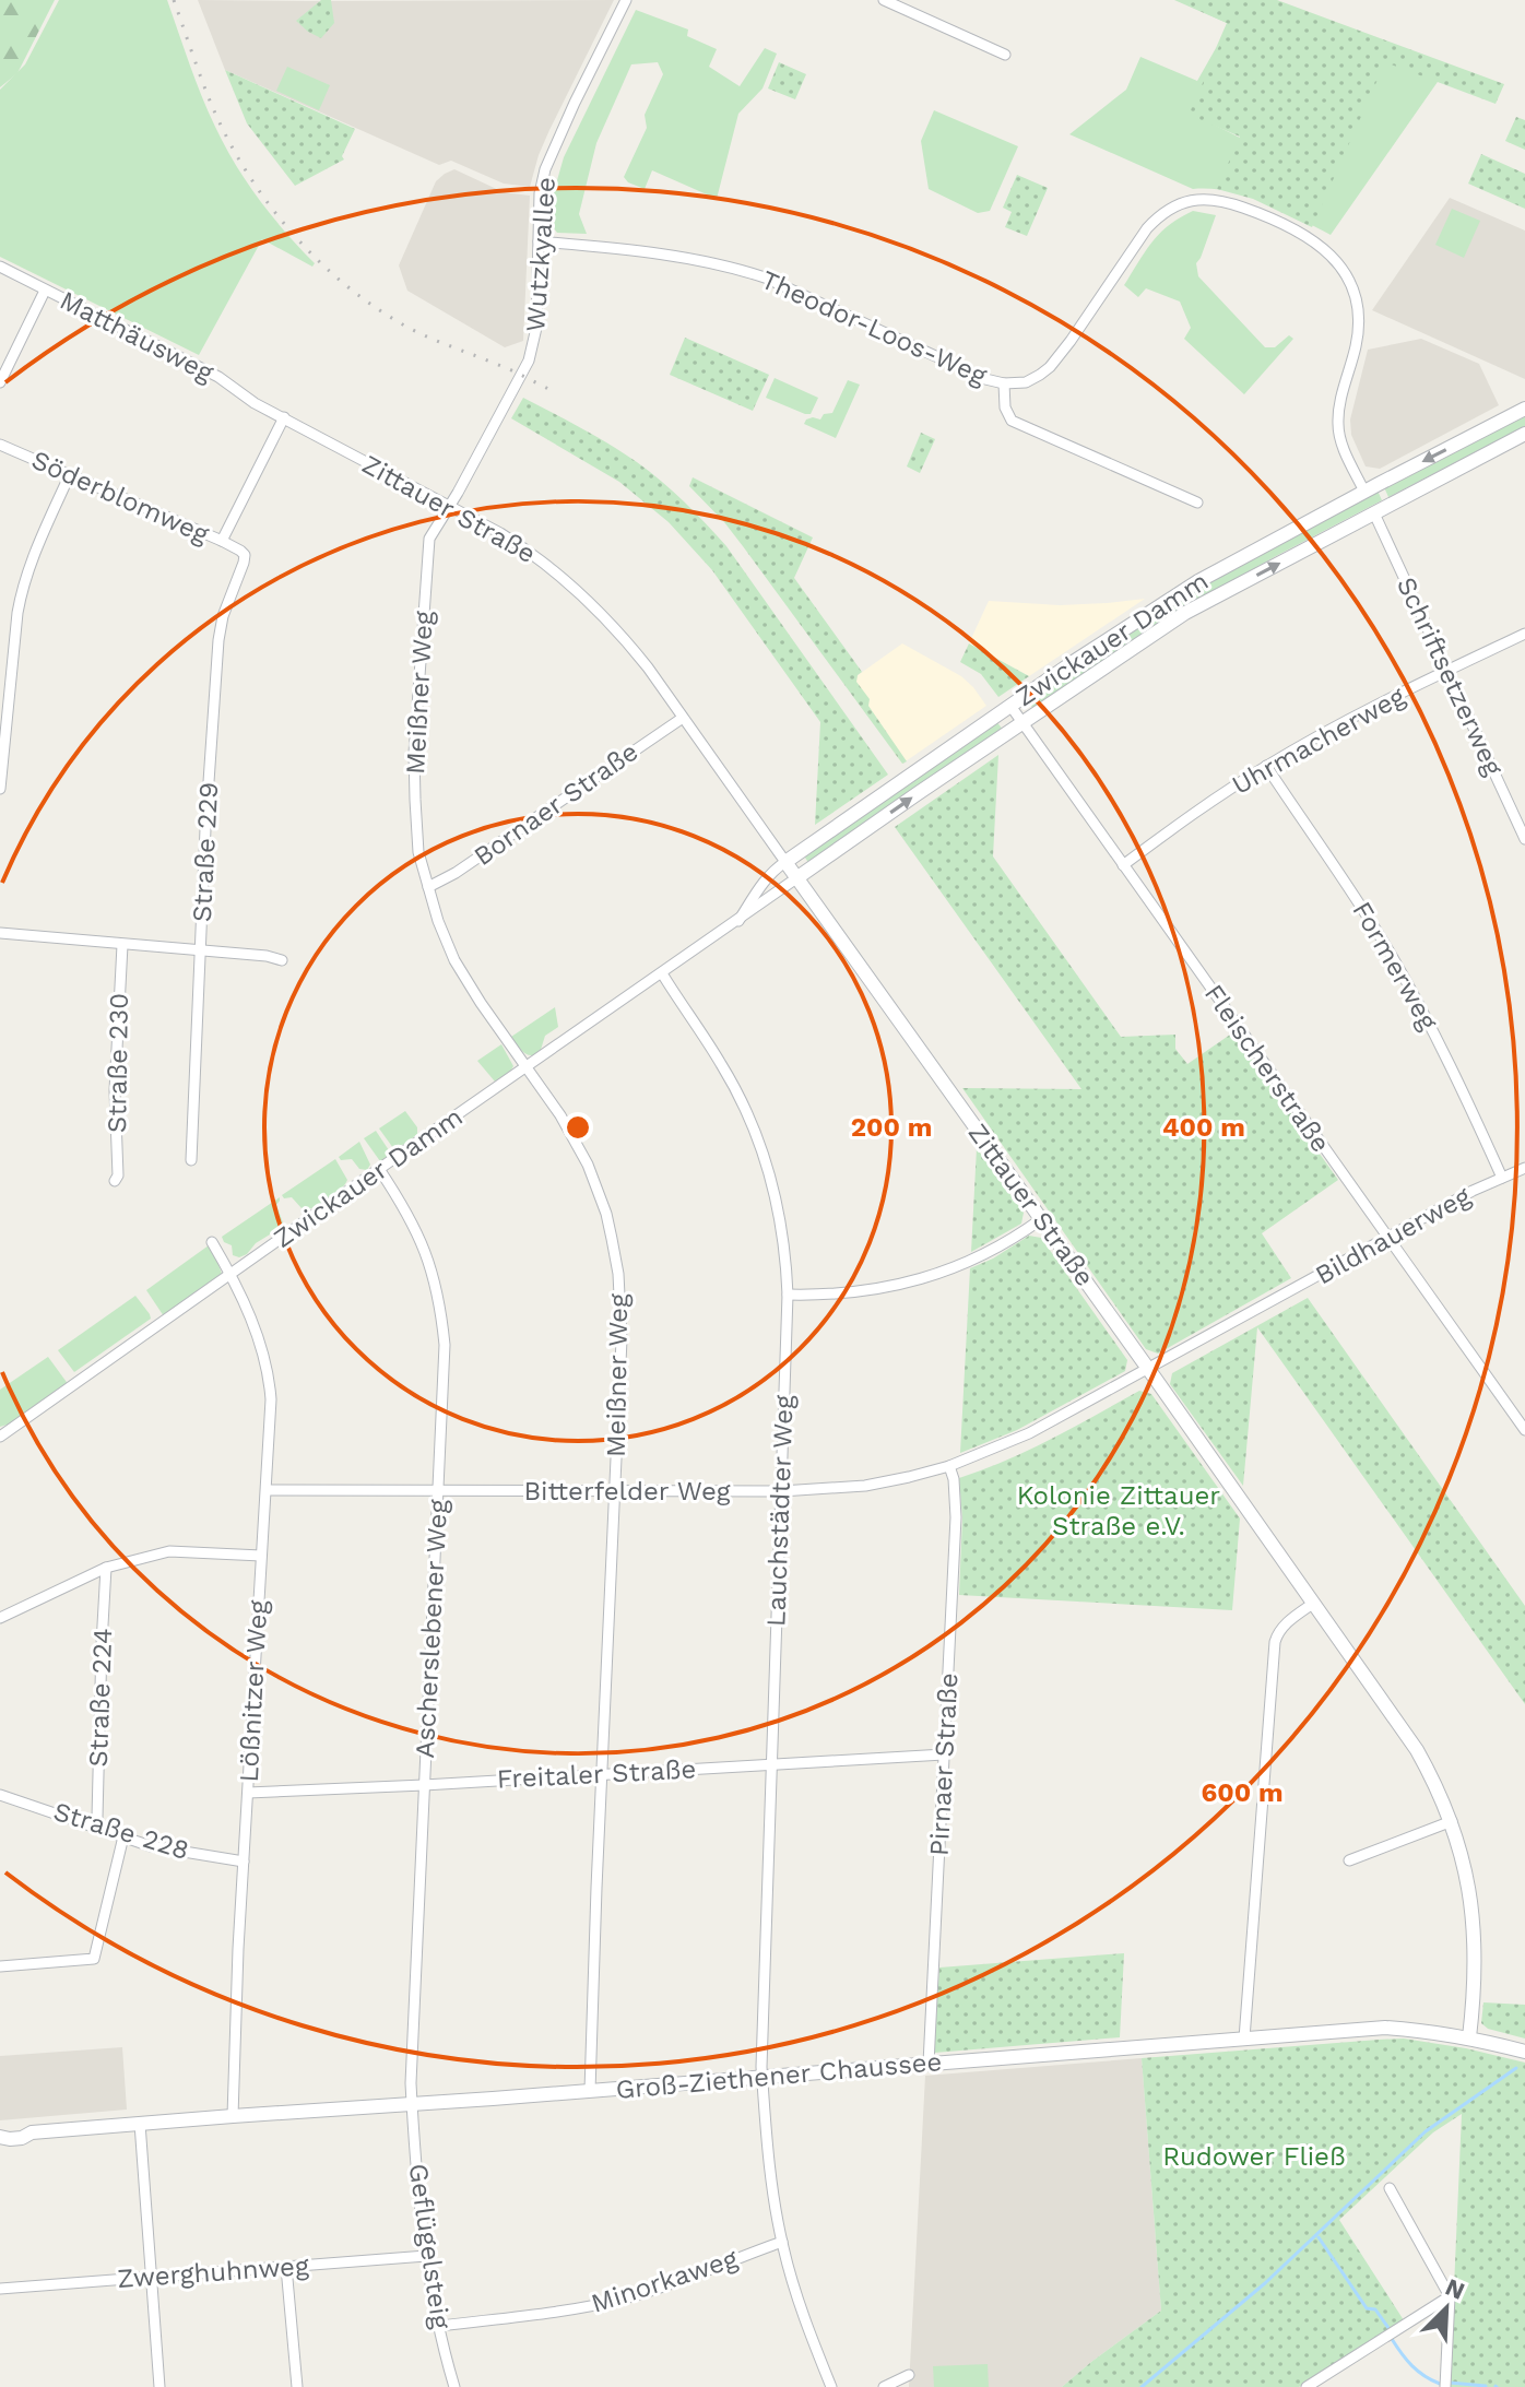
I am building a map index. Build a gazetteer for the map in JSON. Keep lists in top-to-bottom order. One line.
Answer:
{"streets":{"street":["Wutzkyallee","Theodor-Loos-Weg","Matthäusweg","Söderblomweg","Zittauer Straße","Zwickauer Damm","Schriftsetzerweg","Meißner Weg","Uhrmacherweg","Bornaer Straße","Straße 229","Formerweg","Straße 230","Fleischerstraße","Bildhauerweg","Bitterfelder Weg","Lauchstädter Weg","Ascherslebener Weg","Lößnitzer Weg","Straße 224","Pirnaer Straße","Freitaler Straße","Straße 228","Groß-Ziethener Chaussee","Geflügelsteig","Zwerghuhnweg","Minorkaweg"]},"crossings":[["Wutzkyallee","Theodor-Loos-Weg"],["Wutzkyallee","Zittauer Straße"],["Wutzkyallee","Meißner Weg"],["Theodor-Loos-Weg","Zwickauer Damm"],["Matthäusweg","Zittauer Straße"],["Söderblomweg","Straße 229"],["Zittauer Straße","Zwickauer Damm"],["Zittauer Straße","Meißner Weg"],["Zittauer Straße","Bornaer Straße"],["Zittauer Straße","Bitterfelder Weg"],["Zittauer Straße","Groß-Ziethener Chaussee"],["Zwickauer Damm","Schriftsetzerweg"],["Zwickauer Damm","Meißner Weg"],["Zwickauer Damm","Fleischerstraße"],["Zwickauer Damm","Lauchstädter Weg"],["Zwickauer Damm","Ascherslebener Weg"],["Zwickauer Damm","Lößnitzer Weg"],["Schriftsetzerweg","Uhrmacherweg"],["Meißner Weg","Bornaer Straße"],["Meißner Weg","Bitterfelder Weg"],["Meißner Weg","Freitaler Straße"],["Meißner Weg","Groß-Ziethener Chaussee"],["Uhrmacherweg","Formerweg"],["Uhrmacherweg","Fleischerstraße"],["Formerweg","Bildhauerweg"],["Fleischerstraße","Bildhauerweg"],["Bildhauerweg","Bitterfelder Weg"],["Bitterfelder Weg","Lauchstädter Weg"],["Bitterfelder Weg","Ascherslebener Weg"],["Bitterfelder Weg","Lößnitzer Weg"],["Bitterfelder Weg","Pirnaer Straße"],["Lauchstädter Weg","Freitaler Straße"],["Lauchstädter Weg","Groß-Ziethener Chaussee"],["Lauchstädter Weg","Minorkaweg"],["Ascherslebener Weg","Freitaler Straße"],["Ascherslebener Weg","Groß-Ziethener Chaussee"],["Ascherslebener Weg","Geflügelsteig"],["Lößnitzer Weg","Freitaler Straße"],["Lößnitzer Weg","Straße 228"],["Lößnitzer Weg","Groß-Ziethener Chaussee"],["Straße 224","Straße 228"],["Pirnaer Straße","Freitaler Straße"],["Pirnaer Straße","Groß-Ziethener Chaussee"],["Groß-Ziethener Chaussee","Geflügelsteig"],["Geflügelsteig","Zwerghuhnweg"],["Geflügelsteig","Minorkaweg"]],"parks":["Kolonie Zittauer Straße e.V.","Rudower Fließ"],"north":"top right","rings":["200 m","400 m","600 m"]}
